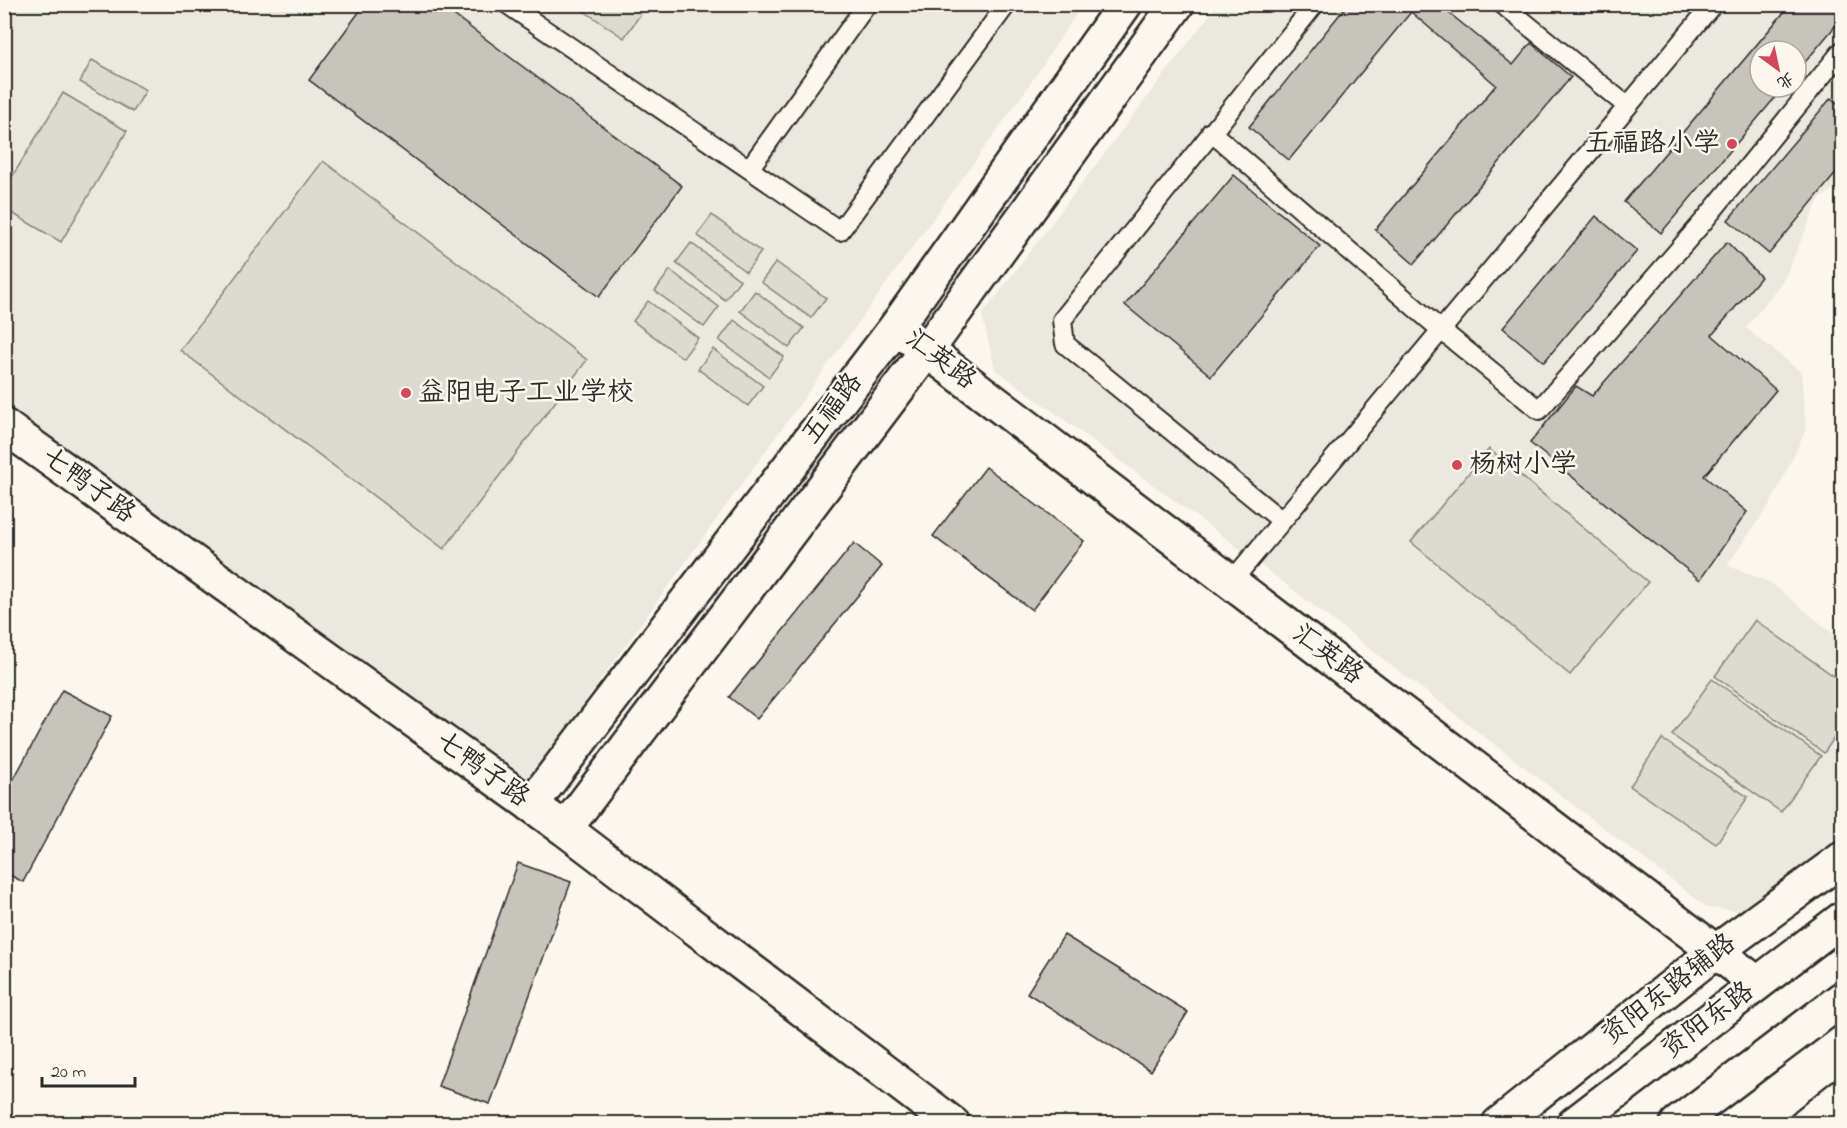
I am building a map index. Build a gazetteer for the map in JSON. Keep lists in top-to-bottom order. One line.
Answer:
{"streets":{"street":["汇英路","五福路","七鸭子路","资阳东路辅路","资阳东路"]},"crossings":[["汇英路","五福路"],["汇英路","资阳东路辅路"],["汇英路","资阳东路"],["五福路","七鸭子路"]],"places":["五福路小学","益阳电子工业学校","杨树小学"],"scale_bar":"20 m","north":"bottom right"}
